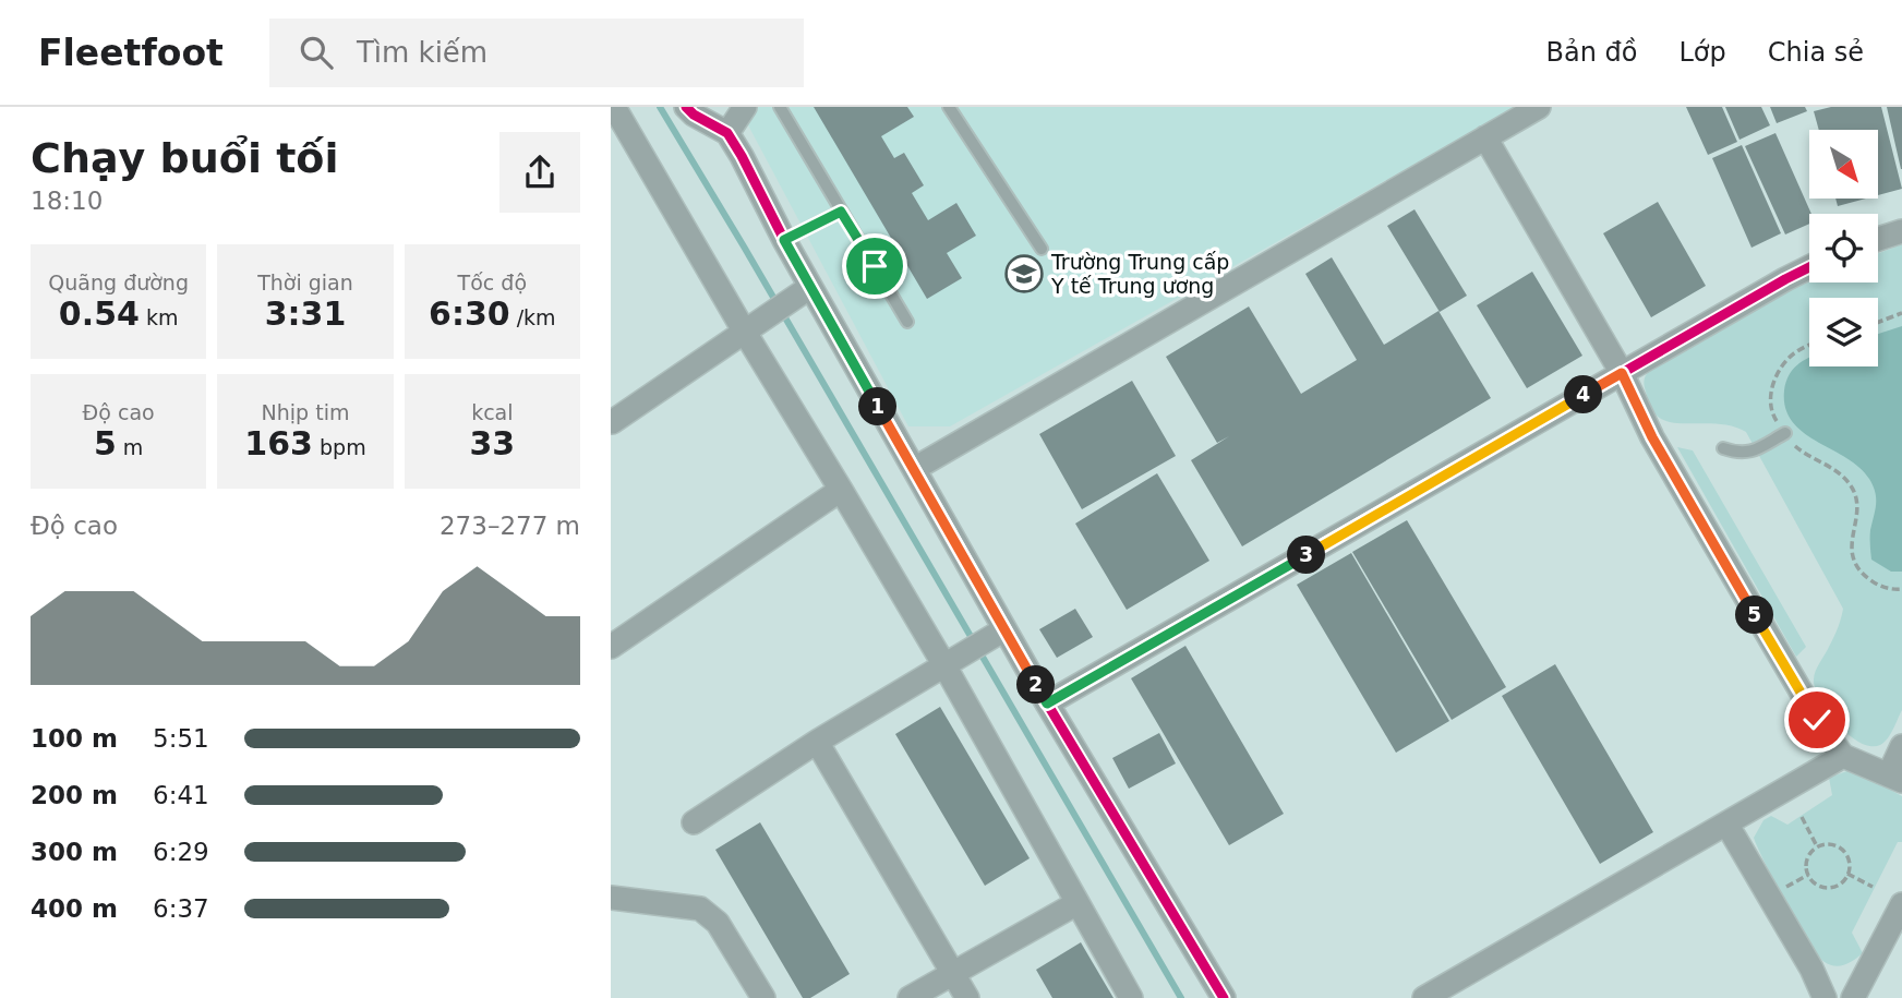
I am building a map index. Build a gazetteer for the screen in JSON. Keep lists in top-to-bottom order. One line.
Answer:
{"places":{"school or university":["Trường Trung cấp Y tế Trung ương"]},"north":"bottom right","page":{"header":"Fleetfoot","search":"Tìm kiếm","nav":["Bản đồ","Lớp","Chia sẻ"],"heading":["Chạy buổi tối","18:10"],"stats":[["Quãng đường","0.54 km"],["Thời gian","3:31"],["Tốc độ","6:30 /km"],["Độ cao","5 m"],["Nhịp tim","163 bpm"],["kcal","33"]],"pins":["4","1","3","5","2"],"chart":["Độ cao","273–277 m"],"list":[{"name":"100 m","note":"5:51"},{"name":"200 m","note":"6:41"},{"name":"300 m","note":"6:29"},{"name":"400 m","note":"6:37"}]}}
